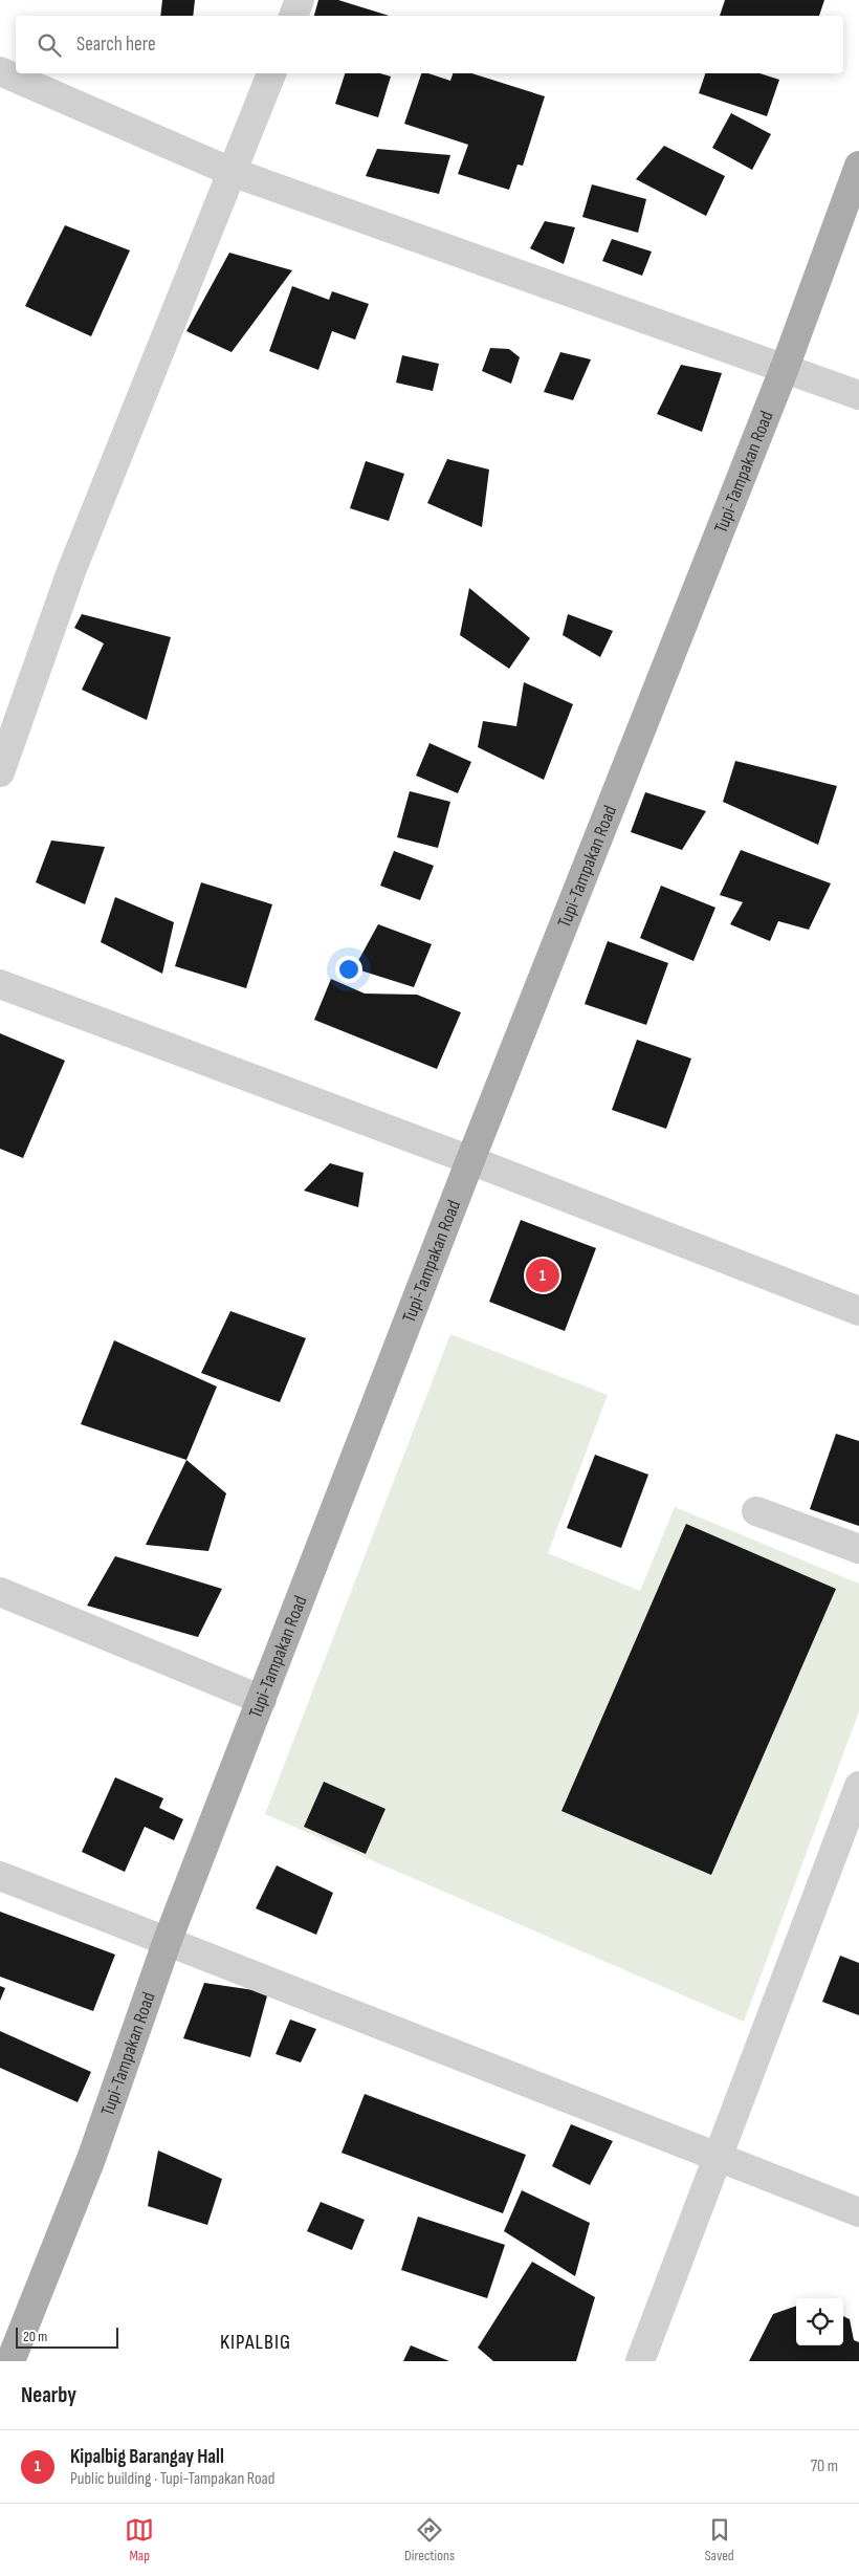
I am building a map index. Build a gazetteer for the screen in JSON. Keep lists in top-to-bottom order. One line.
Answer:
{"streets":{"main road":["Tupi-Tampakan Road"]},"districts":["KIPALBIG"],"scale_bar":"20 m","page":{"search":"Search here","pins":"1","scale":"20 m","heading":"Nearby","list":[{"mark":"1","name":"Kipalbig Barangay Hall","note":"Public building · Tupi-Tampakan Road","value":"70 m"}],"nav":["Map","Directions","Saved"]}}
